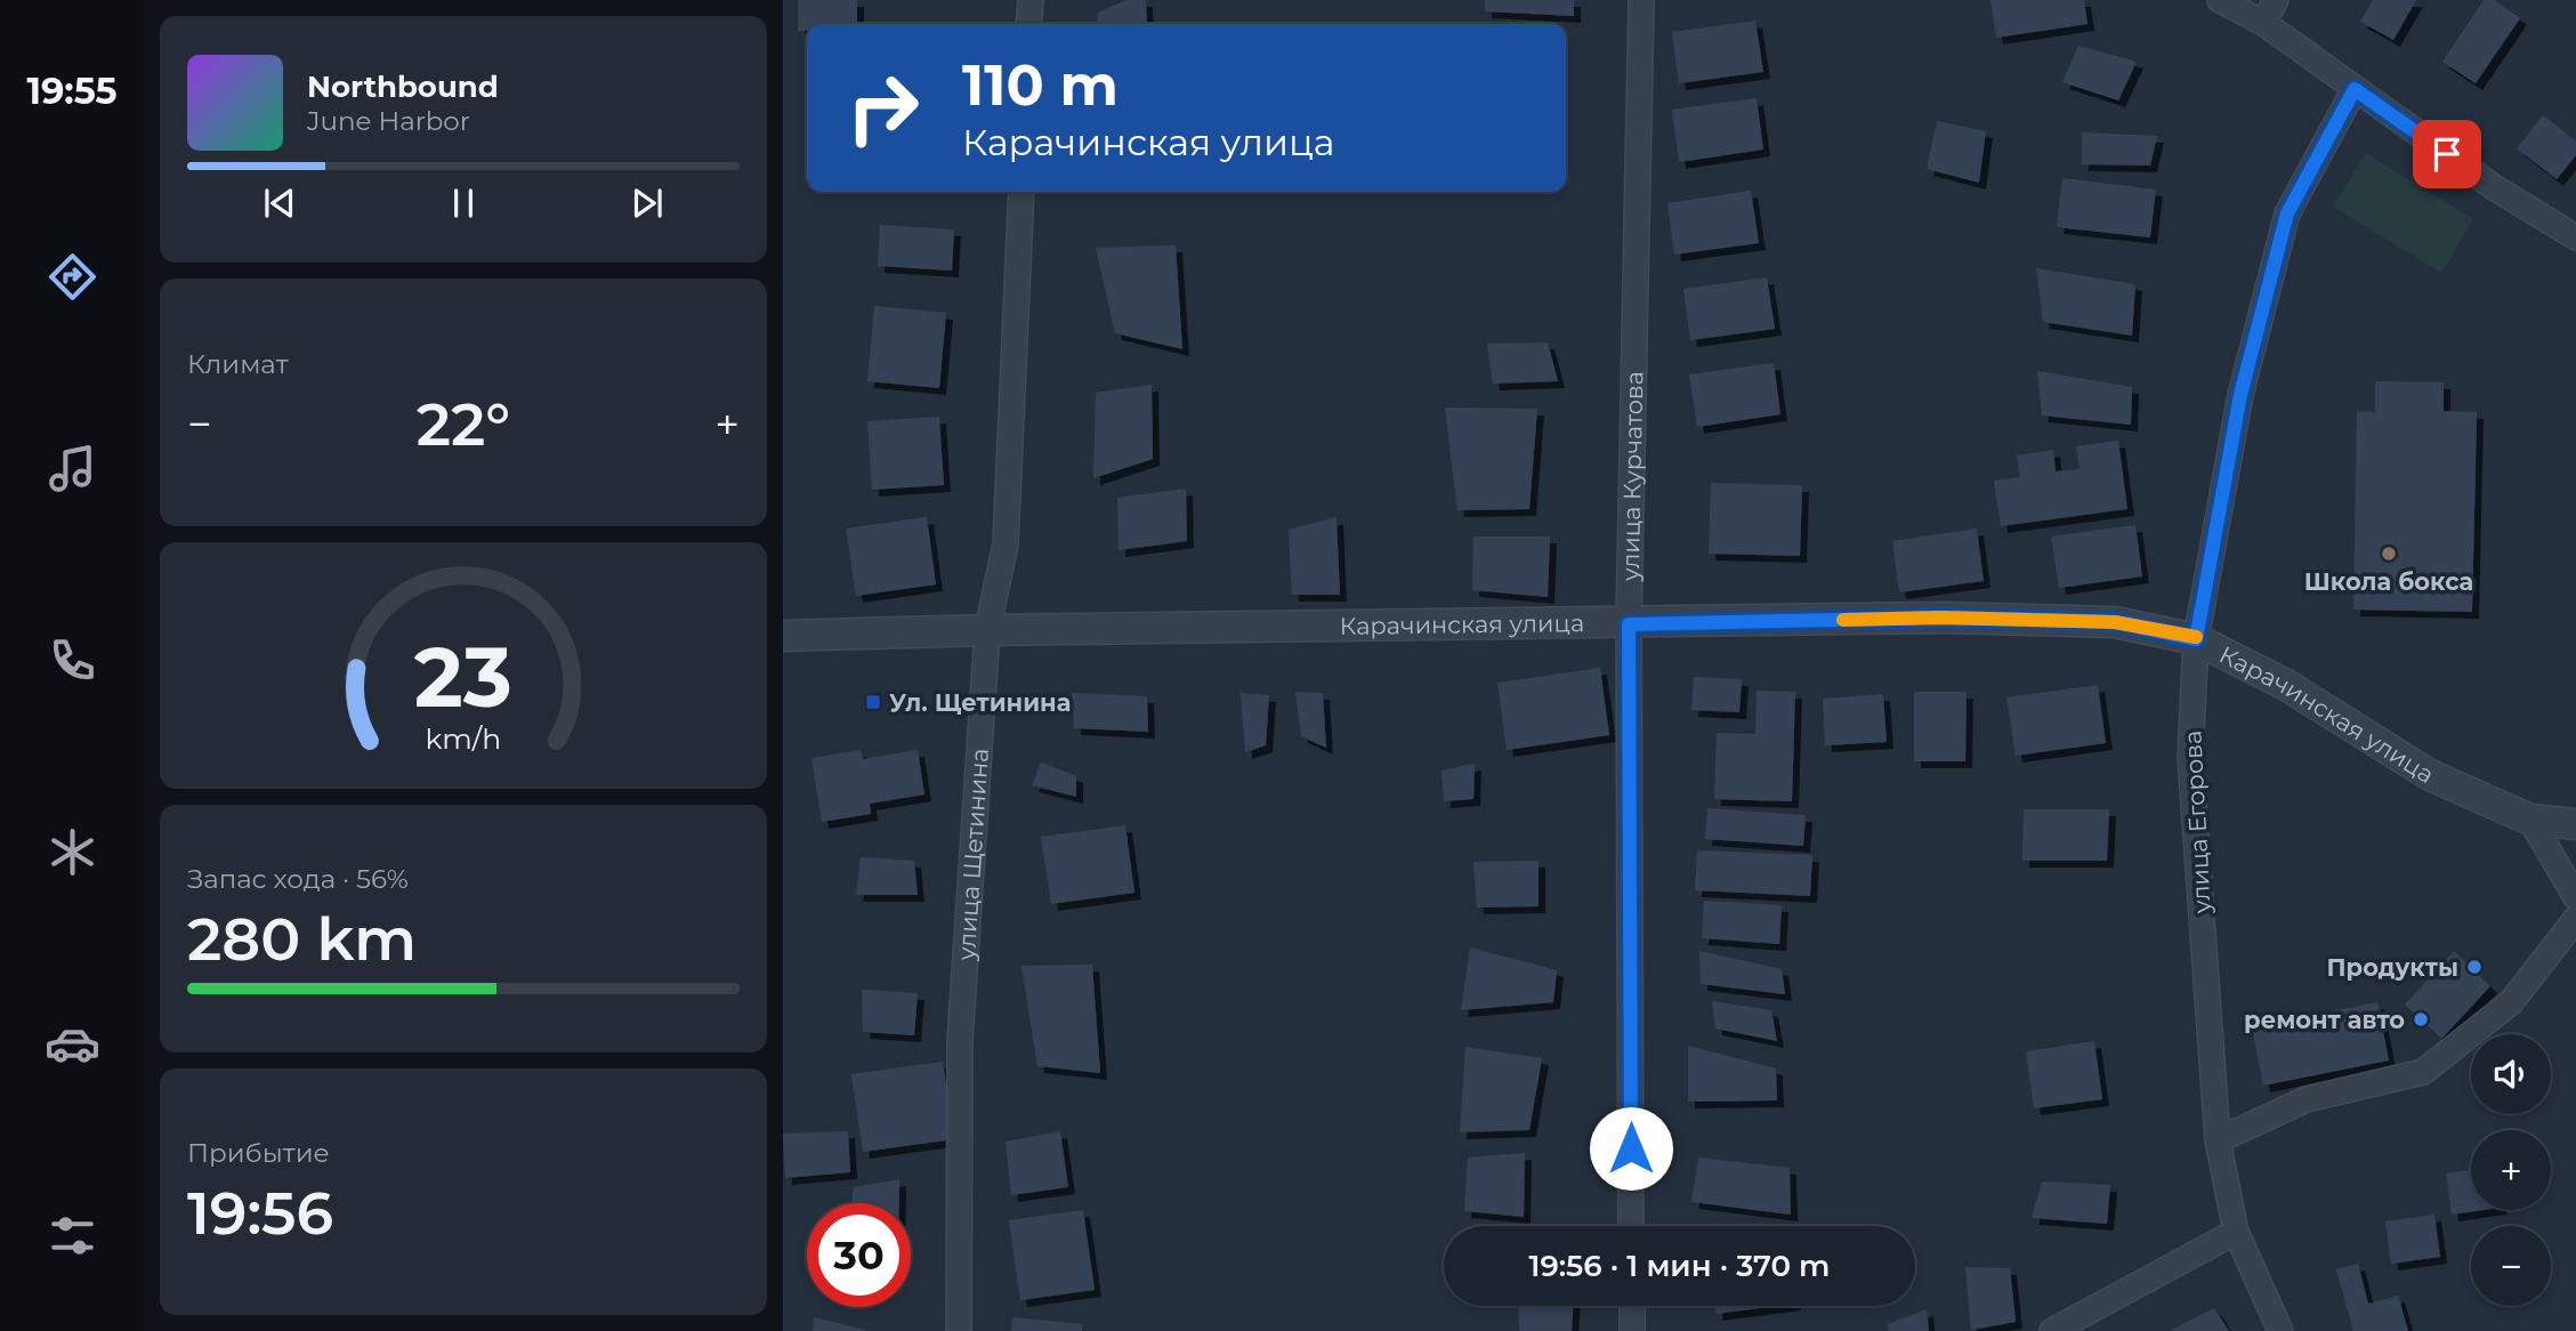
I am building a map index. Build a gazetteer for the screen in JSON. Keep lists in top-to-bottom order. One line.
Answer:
{"streets":{"street":["улица Курчатова","Карачинская улица","улица Егорова","улица Щетинина"]},"crossings":[["улица Курчатова","Карачинская улица"],["Карачинская улица","улица Егорова"],["Карачинская улица","улица Щетинина"]],"places":{"other":["Школа бокса","Продукты","ремонт авто"],"transit":["Ул. Щетинина"]},"page":{"tabs":"19:55","turn":["110 m","Карачинская улица"],"song":["Northbound","June Harbor"],"tile":["Климат",["Запас хода · 56%","280 km"],["Прибытие","19:56"]],"heat":["−","22°","+"],"map_buttons":["+","−"],"limit":"30","trip":"19:56 · 1 мин · 370 m","gauge":["23","km/h"]}}
